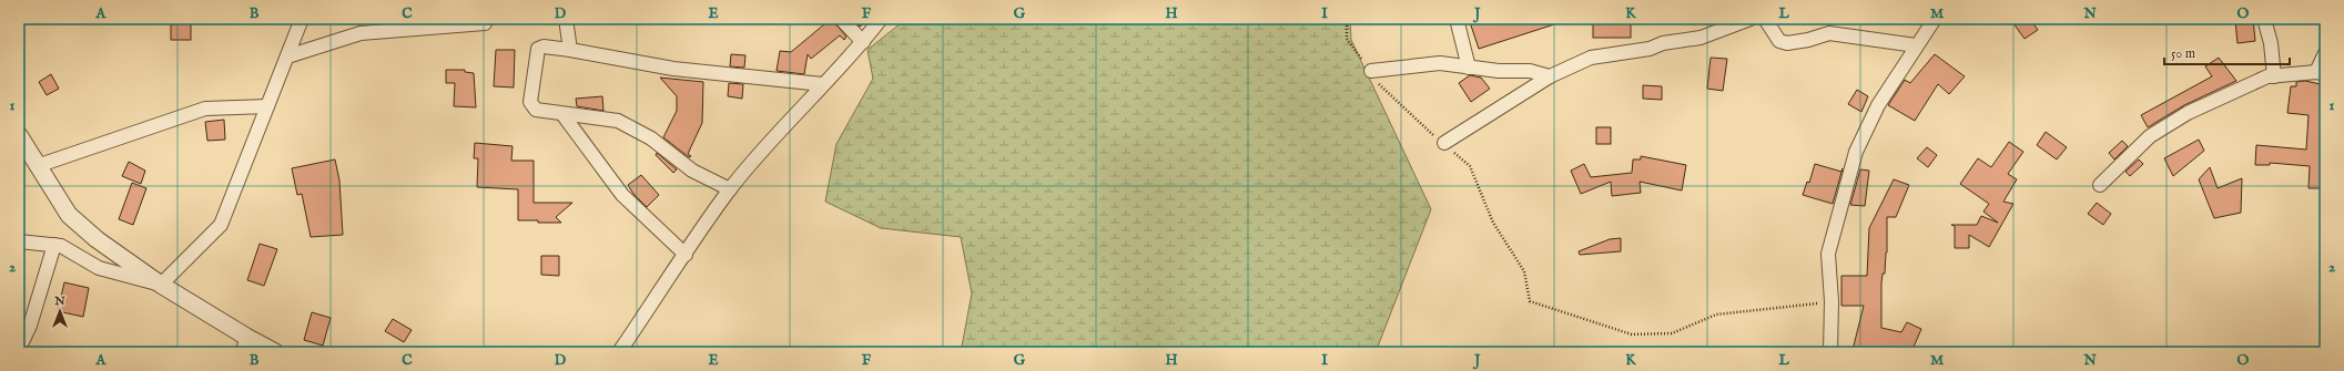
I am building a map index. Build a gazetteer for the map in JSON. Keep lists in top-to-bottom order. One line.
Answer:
{"scale_bar":"50 m","north":"top","grid":{"columns":["A","B","C","D","E","F","G","H","I","J","K","L","M","N","O"],"rows":["1","2"]}}
